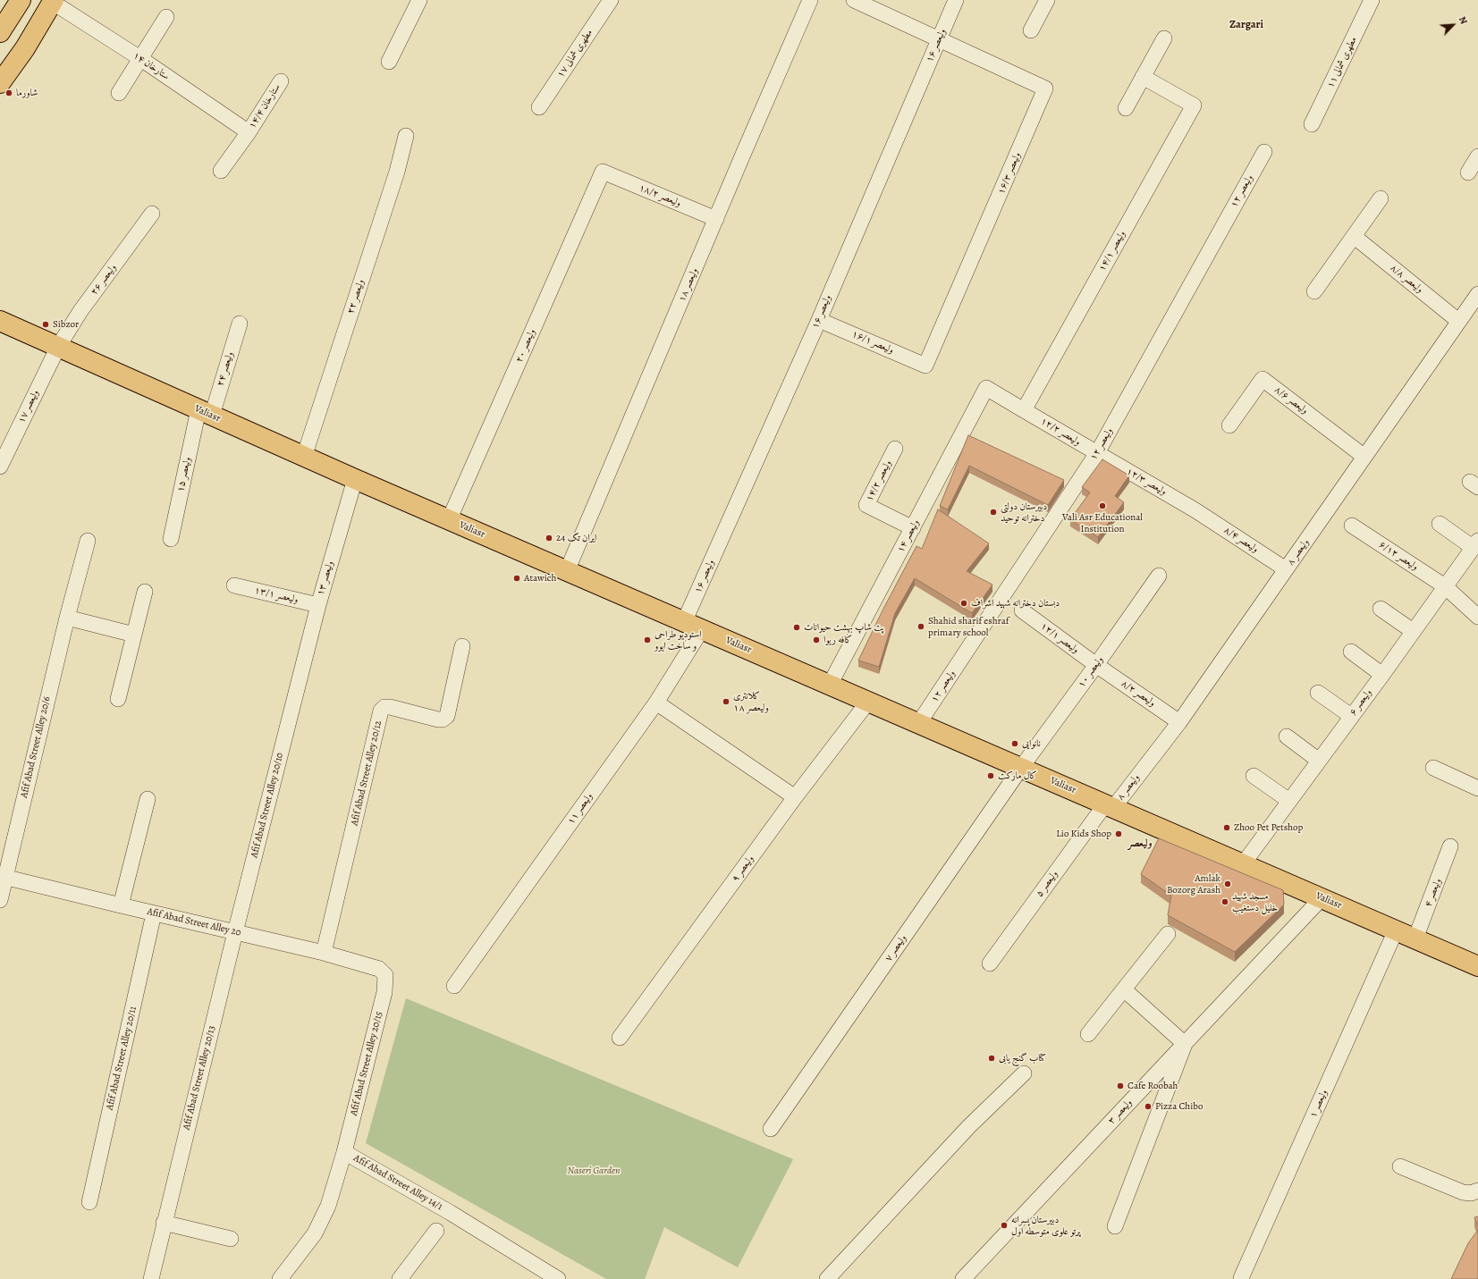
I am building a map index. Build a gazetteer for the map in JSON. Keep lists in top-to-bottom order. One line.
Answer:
{"streets":{"main road":["Valiasr"],"street":["۱۶ ولیعصر","۱۷ مطهری شمالی","۱۱ مطهری شمالی","۱۴ ستارخان","۱۴/۴ ستارخان","۱۶/۳ ولیعصر","۱۲ ولیعصر","۱۸/۲ ولیعصر","۱۴/۱ ولیعصر","۸/۸ ولیعصر","۲۶ ولیعصر","۱۸ ولیعصر","۲۲ ولیعصر","۱۶/۱ ولیعصر","۲۰ ولیعصر","۲۴ ولیعصر","۸/۶ ولیعصر","۱۷ ولیعصر","۱۲/۲ ولیعصر","۱۵ ولیعصر","۱۴/۲ ولیعصر","۱۲/۳ ولیعصر","۱۴ ولیعصر","۸/۴ ولیعصر","۸ ولیعصر","۶/۱۲ ولیعصر","۱۳ ولیعصر","۱۳/۱ ولیعصر","۱۲/۱ ولیعصر","۱۰ ولیعصر","۸/۲ ولیعصر","۶ ولیعصر","Afif Abad Street Alley 20/6","Afif Abad Street Alley 20/12","Afif Abad Street Alley 20/10","۱۱ ولیعصر","۹ ولیعصر","۵ ولیعصر","۴ ولیعصر","Afif Abad Street Alley 20","۷ ولیعصر","Afif Abad Street Alley 20/11","Afif Abad Street Alley 20/15","Afif Abad Street Alley 20/13","۱ ولیعصر","۳ ولیعصر","Afif Abad Street Alley 14/1"]},"crossings":[["۱۶ ولیعصر","۱۶/۳ ولیعصر"],["۱۶ ولیعصر","۱۶/۱ ولیعصر"],["۱۶ ولیعصر","Valiasr"],["۱۴ ستارخان","۱۴/۴ ستارخان"],["۱۶/۳ ولیعصر","۱۶/۱ ولیعصر"],["۱۲ ولیعصر","Valiasr"],["۱۲ ولیعصر","۱۲/۲ ولیعصر"],["۱۲ ولیعصر","۱۲/۳ ولیعصر"],["۱۸/۲ ولیعصر","۱۸ ولیعصر"],["۱۸/۲ ولیعصر","۲۰ ولیعصر"],["۱۴/۱ ولیعصر","۱۲/۲ ولیعصر"],["۱۴/۱ ولیعصر","۱۴ ولیعصر"],["۸/۸ ولیعصر","۸ ولیعصر"],["۲۶ ولیعصر","۱۷ ولیعصر"],["۲۶ ولیعصر","Valiasr"],["۱۸ ولیعصر","Valiasr"],["۲۲ ولیعصر","Valiasr"],["۲۰ ولیعصر","Valiasr"],["۲۴ ولیعصر","Valiasr"],["۲۴ ولیعصر","۱۵ ولیعصر"],["۸/۶ ولیعصر","۸ ولیعصر"],["۱۷ ولیعصر","Valiasr"],["Valiasr","۱۵ ولیعصر"],["Valiasr","۱۴ ولیعصر"],["Valiasr","۸ ولیعصر"],["Valiasr","۱۳ ولیعصر"],["Valiasr","۱۰ ولیعصر"],["Valiasr","۶ ولیعصر"],["Valiasr","۱۱ ولیعصر"],["Valiasr","۹ ولیعصر"],["Valiasr","۵ ولیعصر"],["Valiasr","۴ ولیعصر"],["Valiasr","۷ ولیعصر"],["Valiasr","۱ ولیعصر"],["Valiasr","۳ ولیعصر"],["۱۲/۲ ولیعصر","۱۲/۳ ولیعصر"],["۱۲/۲ ولیعصر","۱۴ ولیعصر"],["۱۴/۲ ولیعصر","۱۴ ولیعصر"],["۱۲/۳ ولیعصر","۸/۴ ولیعصر"],["۸/۴ ولیعصر","۸ ولیعصر"],["۸ ولیعصر","۸/۲ ولیعصر"],["۸ ولیعصر","۵ ولیعصر"],["۶/۱۲ ولیعصر","۶ ولیعصر"],["۱۳ ولیعصر","۱۳/۱ ولیعصر"],["۱۳ ولیعصر","Afif Abad Street Alley 20/10"],["۱۲/۱ ولیعصر","۱۰ ولیعصر"],["۱۲/۱ ولیعصر","۸/۲ ولیعصر"],["۱۰ ولیعصر","۸/۲ ولیعصر"],["۱۰ ولیعصر","۷ ولیعصر"],["Afif Abad Street Alley 20/6","Afif Abad Street Alley 20"],["Afif Abad Street Alley 20/12","Afif Abad Street Alley 20"],["Afif Abad Street Alley 20/10","Afif Abad Street Alley 20"],["Afif Abad Street Alley 20/10","Afif Abad Street Alley 20/13"],["Afif Abad Street Alley 20","Afif Abad Street Alley 20/11"],["Afif Abad Street Alley 20","Afif Abad Street Alley 20/15"],["Afif Abad Street Alley 20","Afif Abad Street Alley 20/13"],["Afif Abad Street Alley 20/15","Afif Abad Street Alley 14/1"]],"districts":["Zargari","ولیعصر"],"parks":["Naseri Garden"],"places":["شاورما","Sibzor","Vali Asr Educational Institution","دبیرستان دولتی دخترانه توحید","ایران تک 24","Atawich","دبستان دخترانه شهید اشراف","Shahid sharif eshraf primary school","پت شاپ بهشت حیوانات","استودیو طراحی و ساخت ایوو","کافه ریوا","کلانتری ۱۸ ولیعصر","نانوایی","کال مارکت","Zhoo Pet Petshop","Lio Kids Shop","Amlak Bozorg Arash","مسجد شهید خلیل دستغیب","کتاب گنج یابی","Cafe Roobah","Pizza Chibo","دبیرستان پسرانه پرتو علوی متوسطه اول"],"north":"top right"}
